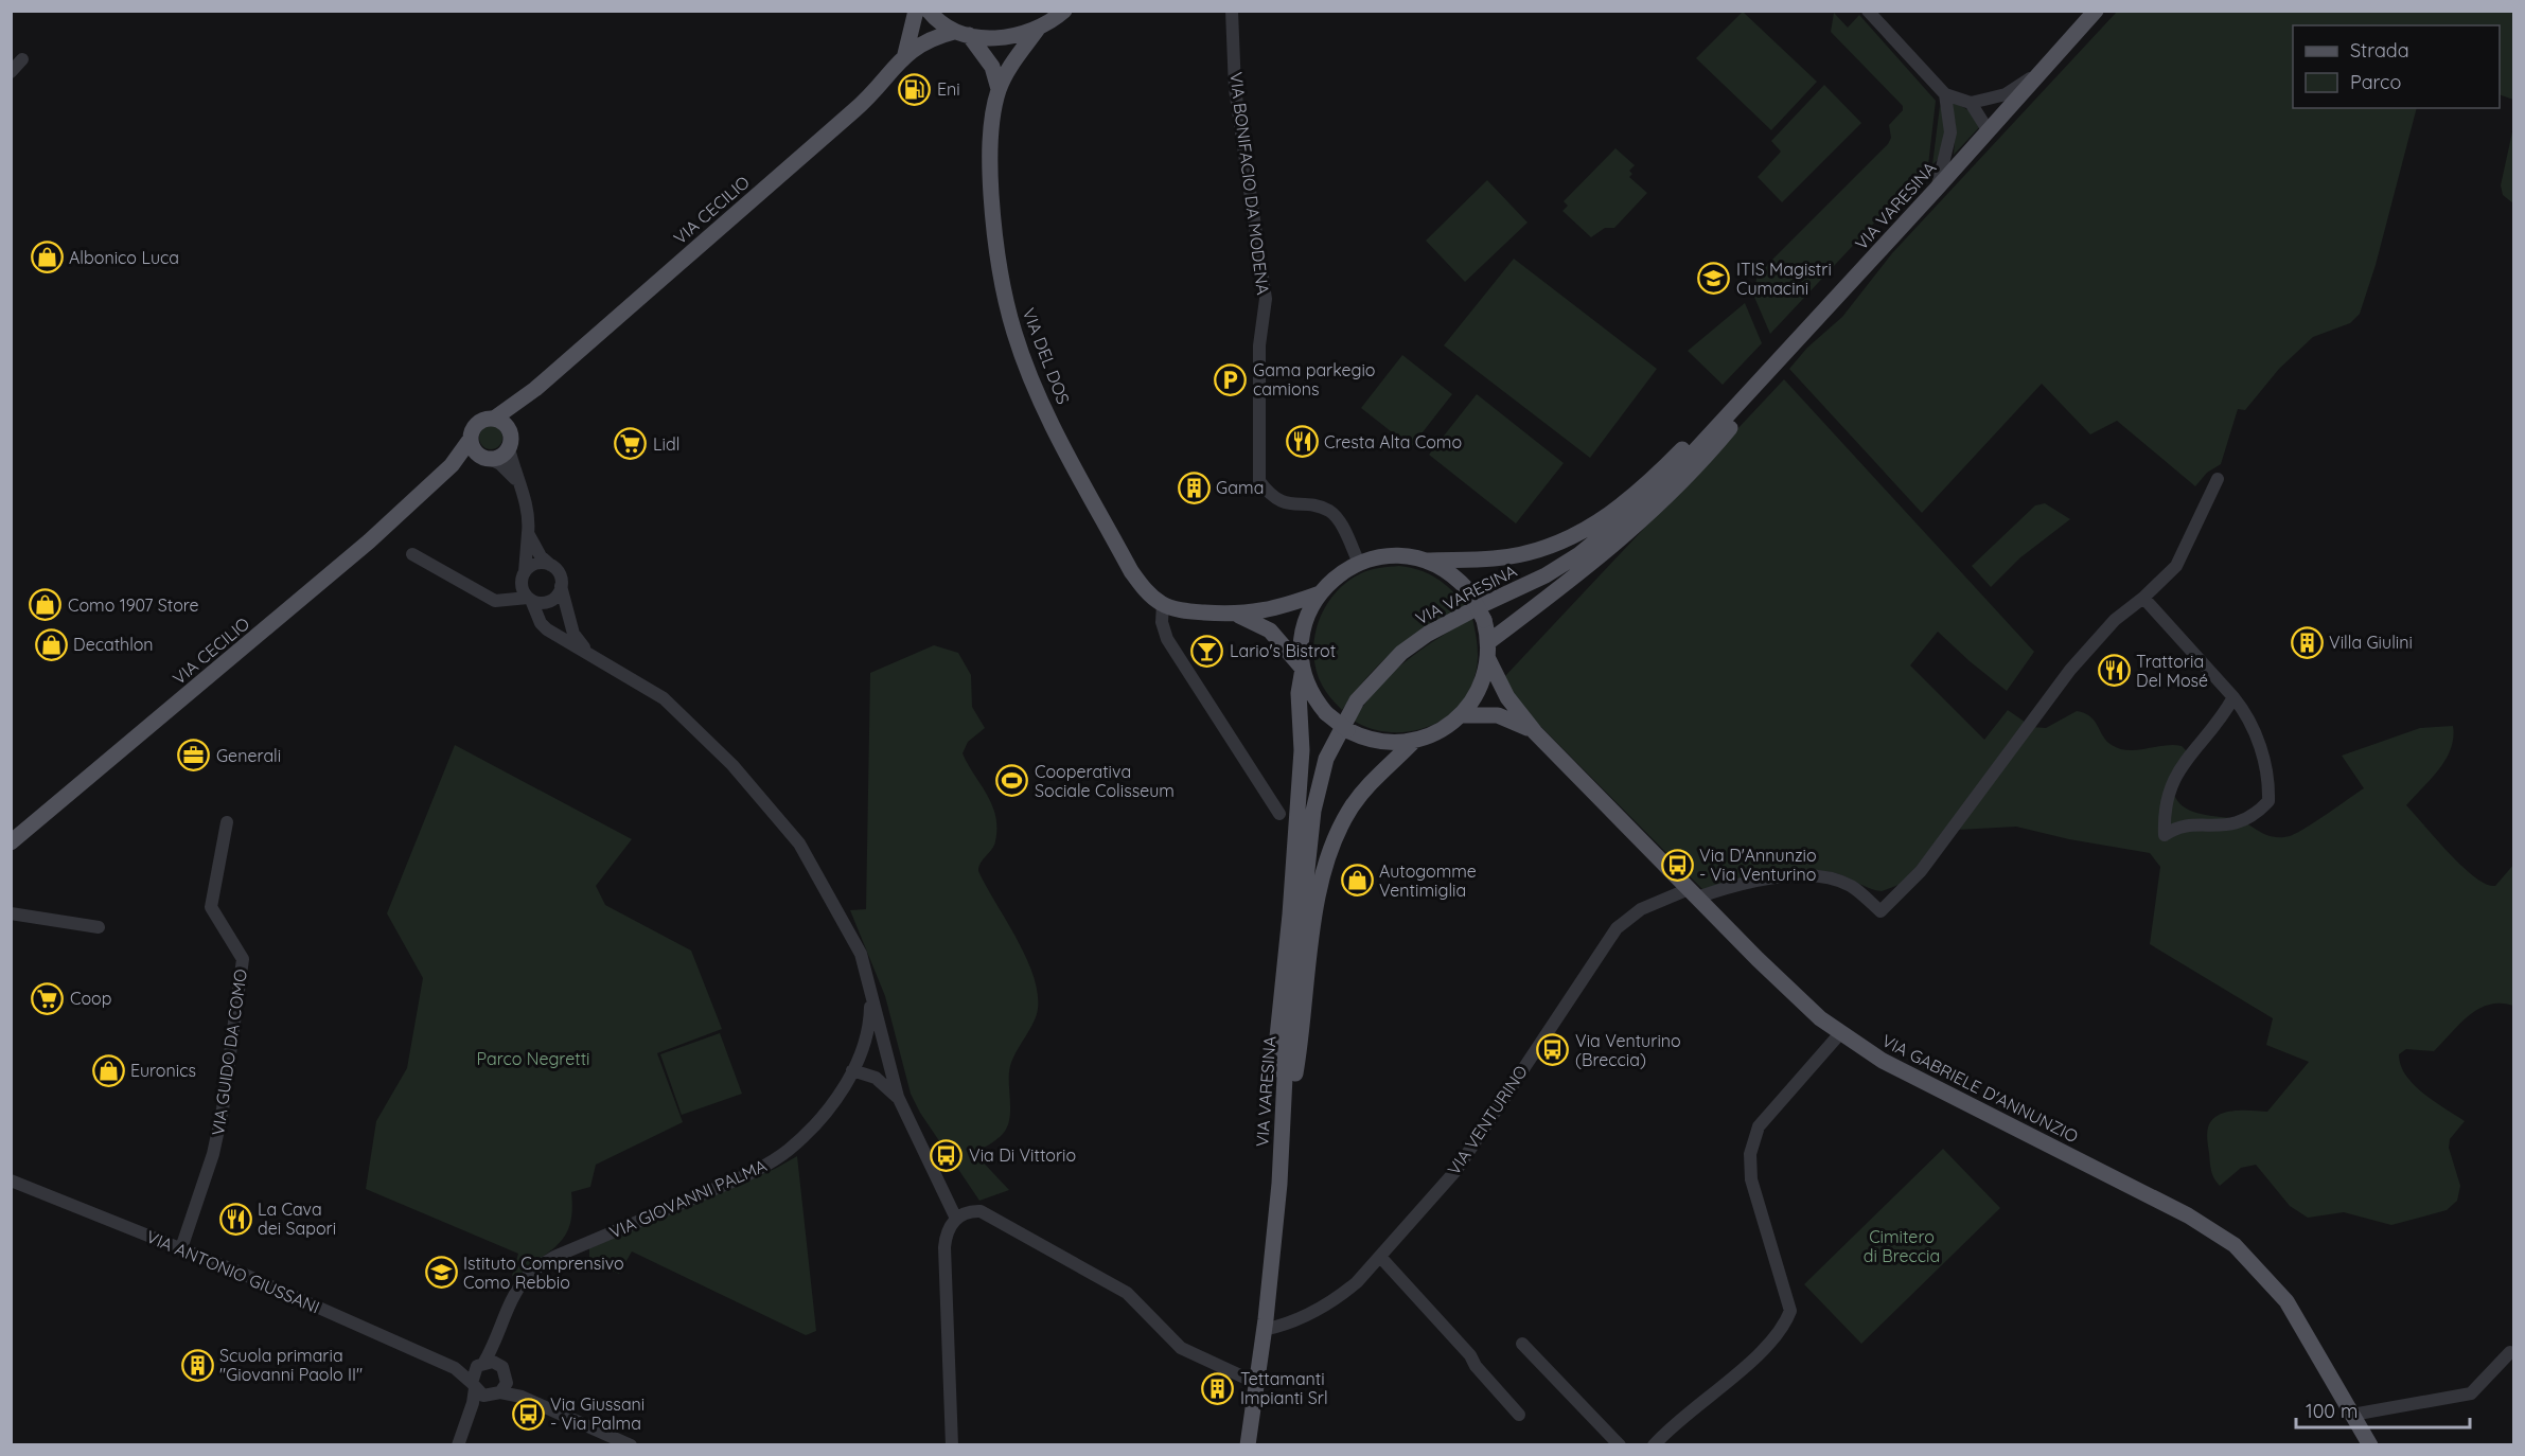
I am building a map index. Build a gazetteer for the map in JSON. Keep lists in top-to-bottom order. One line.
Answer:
{"streets":{"main road":["VIA VARESINA","VIA CECILIO","VIA DEL DOS","VIA GABRIELE D'ANNUNZIO"],"street":["VIA BONIFACIO DA MODENA","VIA GUIDO DA COMO","VIA VENTURINO","VIA GIOVANNI PALMA","VIA ANTONIO GIUSSANI"]},"crossings":[["VIA BONIFACIO DA MODENA","VIA GABRIELE D'ANNUNZIO"],["VIA VARESINA","VIA VENTURINO"],["VIA CECILIO","VIA DEL DOS"],["VIA GUIDO DA COMO","VIA ANTONIO GIUSSANI"],["VIA GABRIELE D'ANNUNZIO","VIA VENTURINO"],["VIA GIOVANNI PALMA","VIA ANTONIO GIUSSANI"]],"parks":["Parco Negretti","Cimitero di Breccia"],"places":{"fuel station":["Eni"],"shop":["Albonico Luca","Como 1907 Store","Decathlon","Autogomme Ventimiglia","Euronics"],"school or university":["ITIS Magistri Cumacini","Istituto Comprensivo Como Rebbio"],"parking":["Gama parkegio camions"],"restaurant":["Cresta Alta Como","Trattoria Del Mosé","La Cava dei Sapori"],"supermarket":["Lidl","Coop"],"building":["Gama","Villa Giulini","Scuola primaria \"Giovanni Paolo II\"","Tettamanti Impianti Srl"],"bar":["Lario's Bistrot"],"office":["Generali"],"sports":["Cooperativa Sociale Colisseum"],"bus stop":["Via D'Annunzio - Via Venturino","Via Venturino (Breccia)","Via Di Vittorio","Via Giussani - Via Palma"]},"legend":["Strada","Parco"],"scale_bar":"100 m"}
